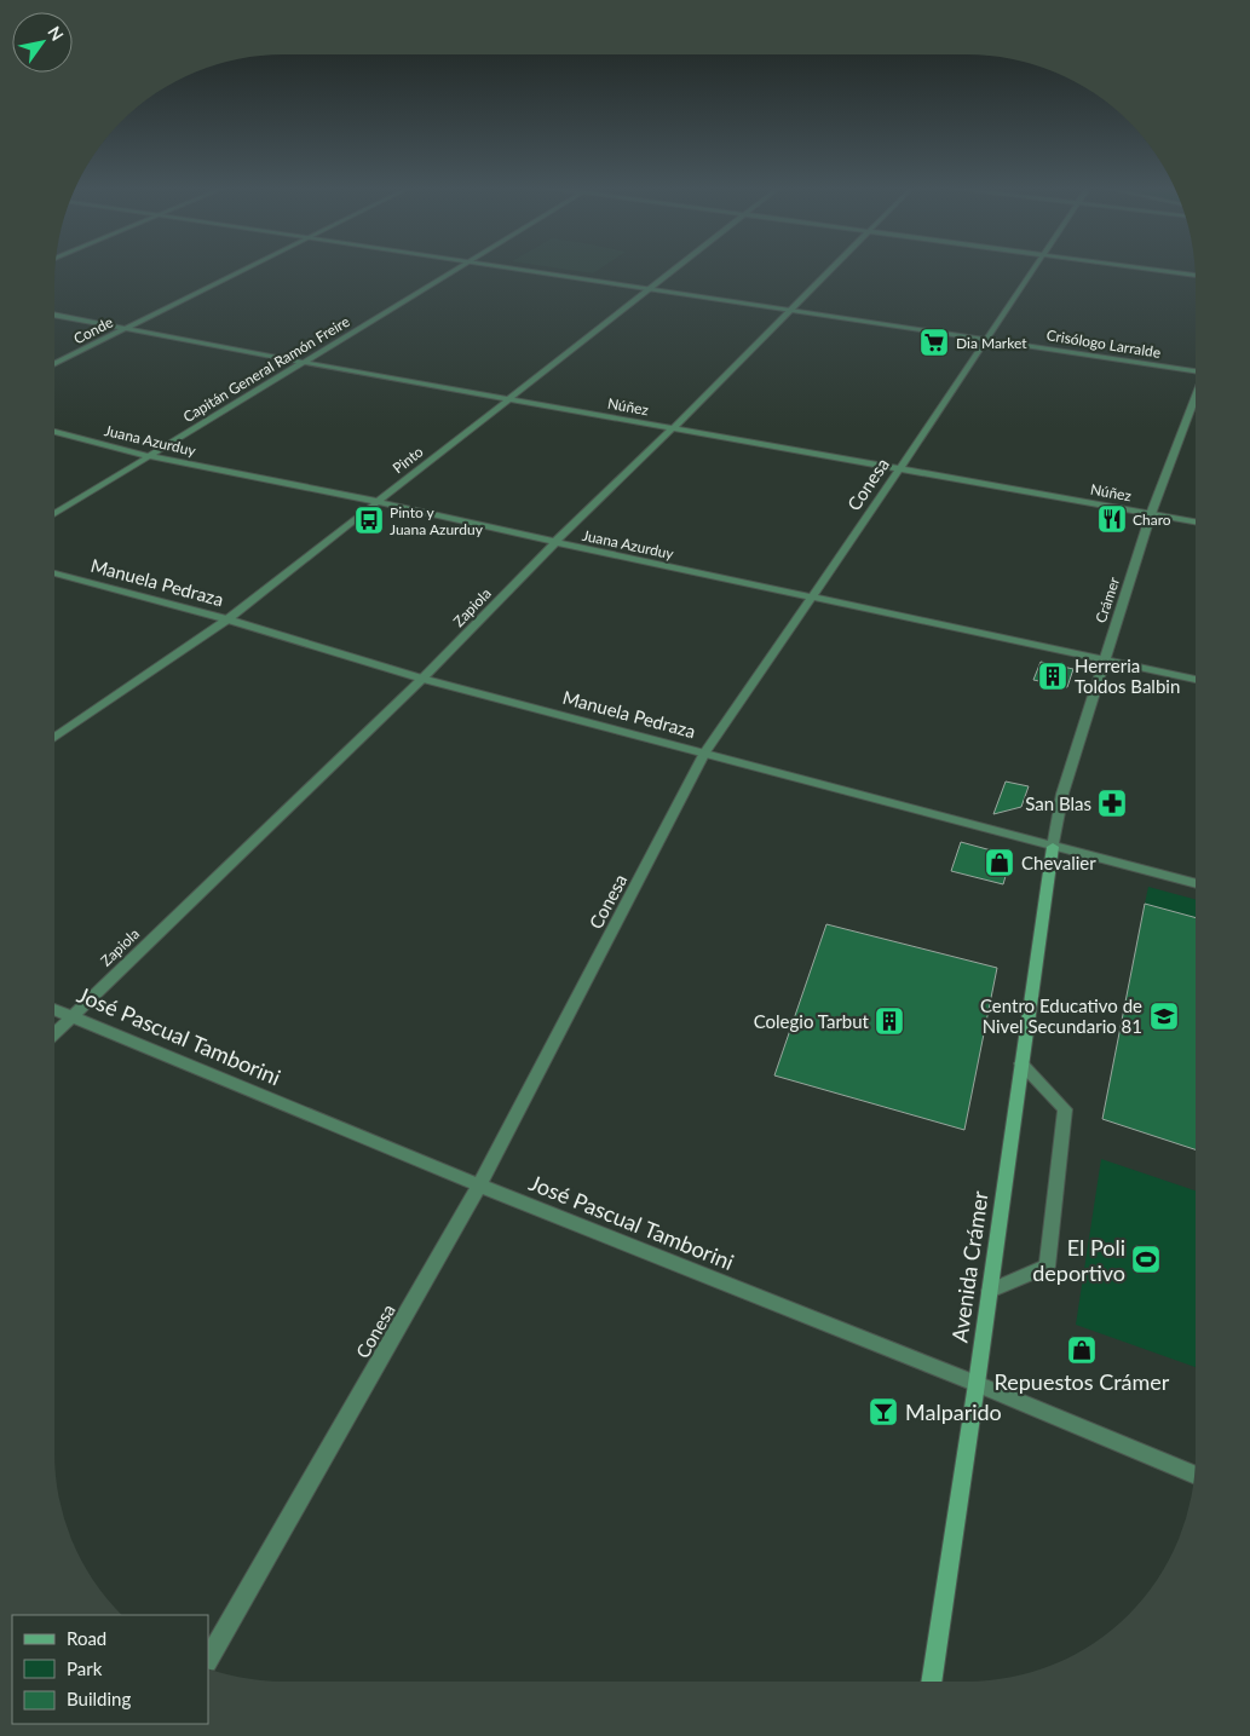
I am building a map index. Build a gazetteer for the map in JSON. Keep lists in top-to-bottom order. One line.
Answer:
{"streets":{"main road":["Avenida Crámer"],"street":["Conde","Crisólogo Larralde","Capitán General Ramón Freire","Núñez","Juana Azurduy","Pinto","Conesa","Manuela Pedraza","Crámer","Zapiola","José Pascual Tamborini"]},"crossings":[["Conde","Núñez"],["Crisólogo Larralde","Pinto"],["Crisólogo Larralde","Conesa"],["Crisólogo Larralde","Zapiola"],["Capitán General Ramón Freire","Núñez"],["Capitán General Ramón Freire","Juana Azurduy"],["Núñez","Pinto"],["Núñez","Conesa"],["Núñez","Crámer"],["Núñez","Zapiola"],["Juana Azurduy","Pinto"],["Juana Azurduy","Conesa"],["Juana Azurduy","Crámer"],["Juana Azurduy","Zapiola"],["Pinto","Manuela Pedraza"],["Conesa","Manuela Pedraza"],["Conesa","José Pascual Tamborini"],["Manuela Pedraza","Crámer"],["Manuela Pedraza","Zapiola"],["Manuela Pedraza","Avenida Crámer"],["Crámer","Avenida Crámer"],["Zapiola","José Pascual Tamborini"],["José Pascual Tamborini","Avenida Crámer"]],"places":{"supermarket":["Dia Market"],"restaurant":["Charo"],"bus stop":["Pinto y Juana Azurduy"],"building":["Herreria Toldos Balbin","Colegio Tarbut"],"pharmacy":["San Blas"],"shop":["Chevalier","Repuestos Crámer"],"school or university":["Centro Educativo de Nivel Secundario 81"],"sports":["El Poli deportivo"],"bar":["Malparido"]},"legend":["Road","Park","Building"],"north":"top right"}
